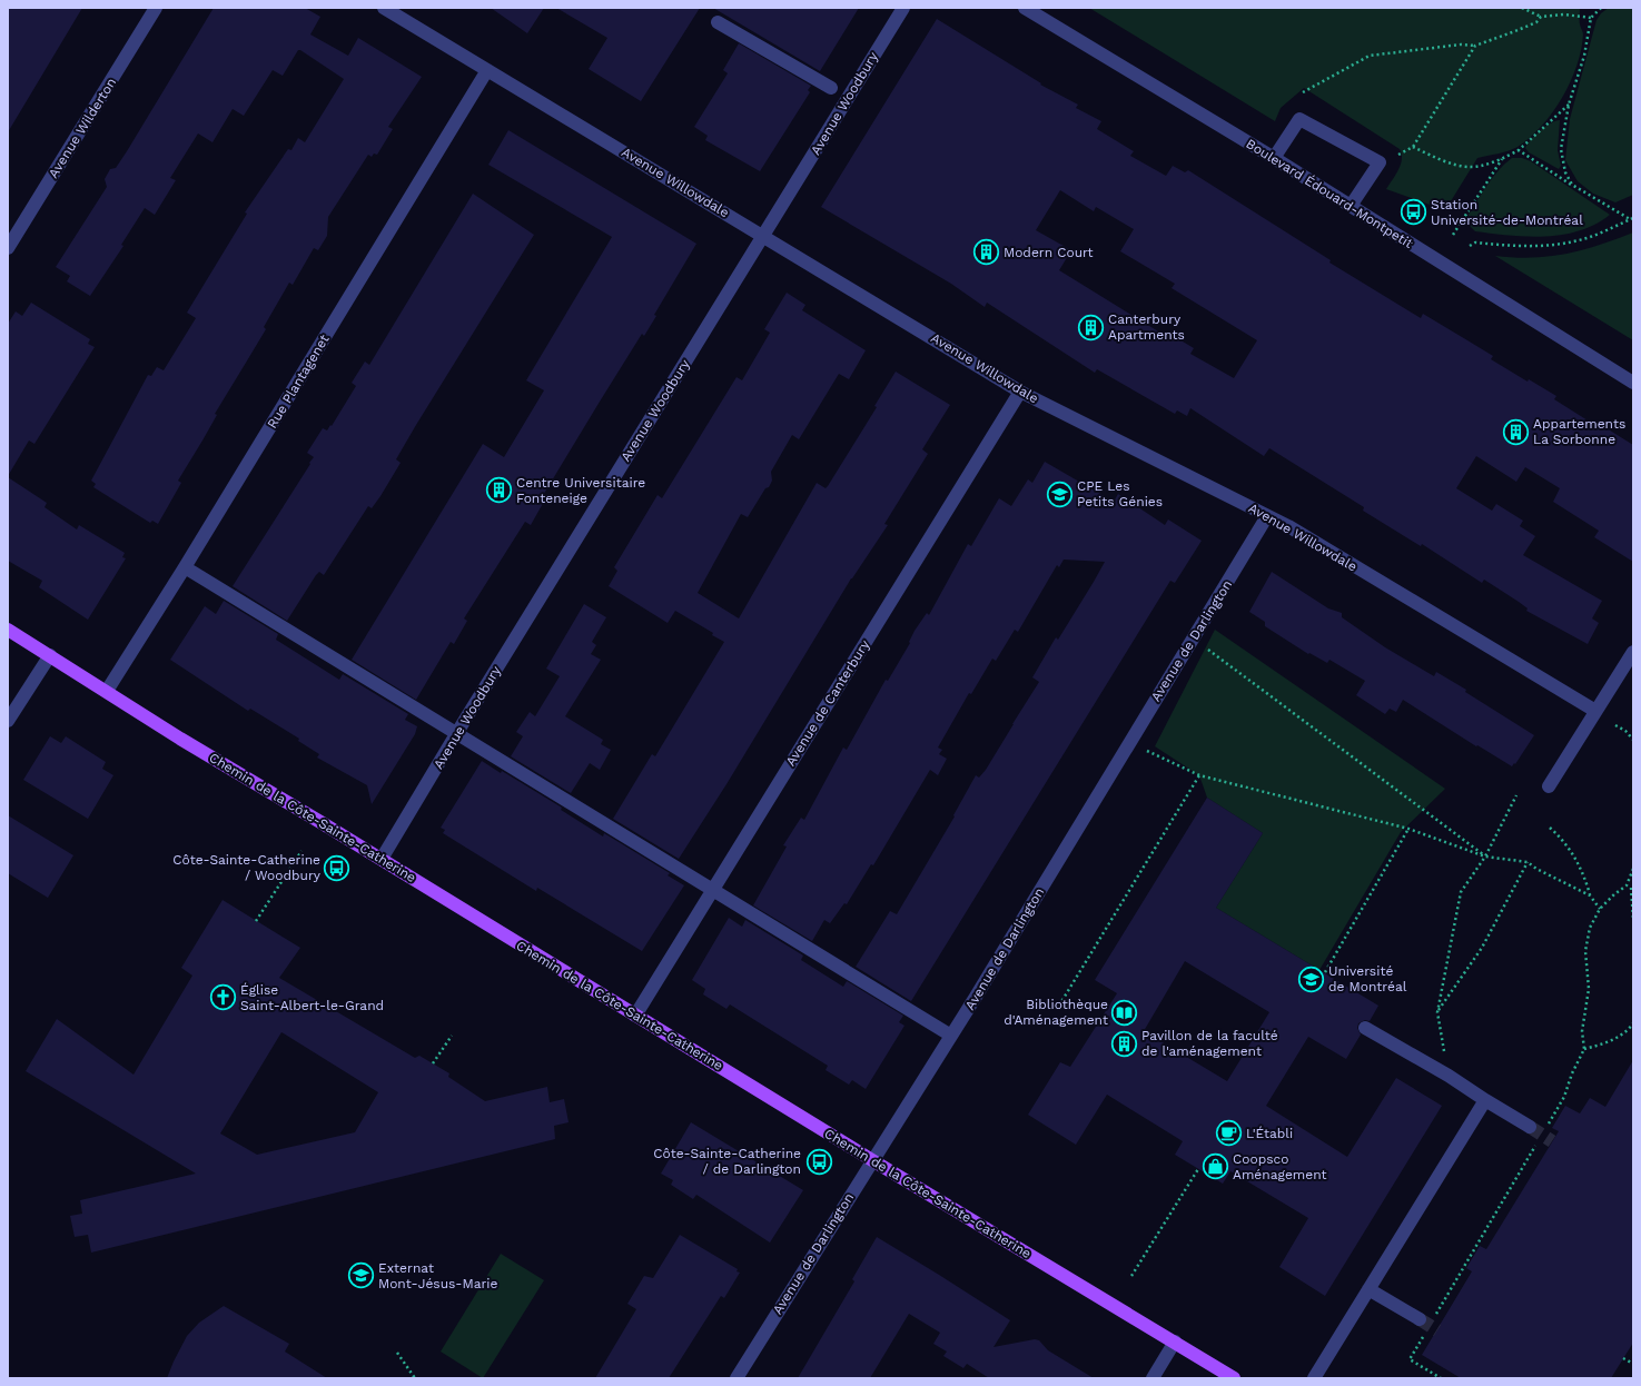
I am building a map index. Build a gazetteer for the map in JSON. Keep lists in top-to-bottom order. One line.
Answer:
{"streets":{"main road":["Chemin de la Côte-Sainte-Catherine"],"street":["Avenue Woodbury","Avenue Wilderton","Avenue Willowdale","Boulevard Édouard-Montpetit","Rue Plantagenet","Avenue de Darlington","Avenue de Canterbury"]},"crossings":[["Avenue Woodbury","Avenue Willowdale"],["Avenue Woodbury","Chemin de la Côte-Sainte-Catherine"],["Avenue Willowdale","Rue Plantagenet"],["Avenue Willowdale","Avenue de Darlington"],["Avenue Willowdale","Avenue de Canterbury"],["Rue Plantagenet","Chemin de la Côte-Sainte-Catherine"],["Avenue de Darlington","Chemin de la Côte-Sainte-Catherine"],["Avenue de Canterbury","Chemin de la Côte-Sainte-Catherine"]],"places":{"bus stop":["Station Université-de-Montréal","Côte-Sainte-Catherine / Woodbury","Côte-Sainte-Catherine / de Darlington"],"building":["Modern Court","Canterbury Apartments","Appartements La Sorbonne","Centre Universitaire Fonteneige","Pavillon de la faculté de l'aménagement"],"school or university":["CPE Les Petits Génies","Université de Montréal","Externat Mont-Jésus-Marie"],"church":["Église Saint-Albert-le-Grand"],"library":["Bibliothèque d'Aménagement"],"cafe":["L'Établi"],"shop":["Coopsco Aménagement"]}}
